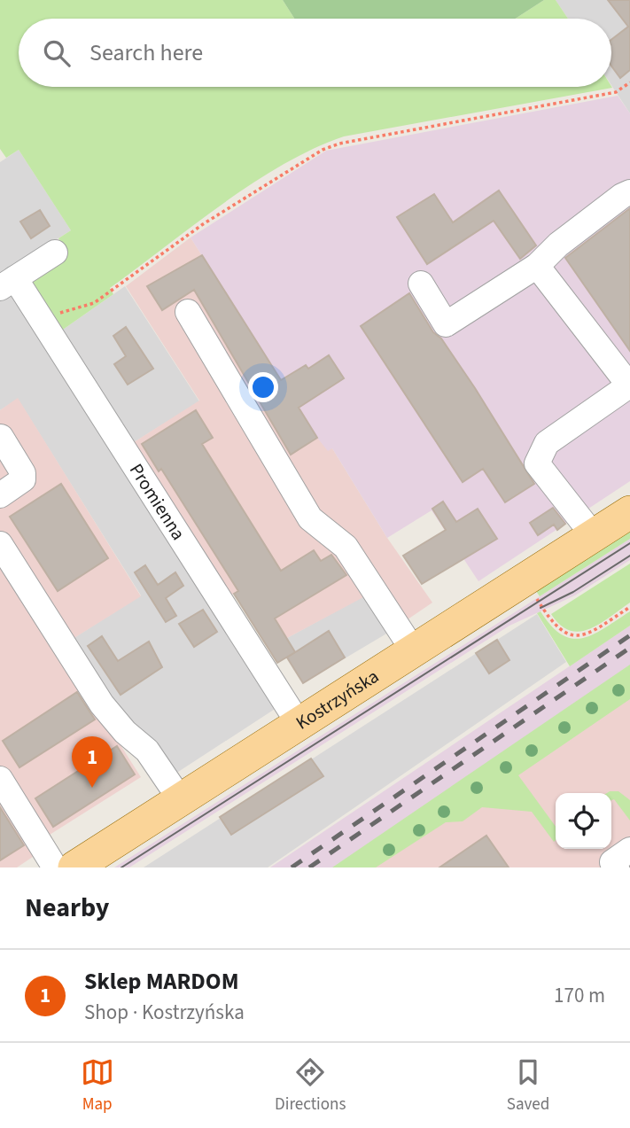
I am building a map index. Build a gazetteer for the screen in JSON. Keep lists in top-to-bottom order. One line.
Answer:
{"streets":{"main road":["Kostrzyńska"],"street":["Promienna"]},"crossings":[["Promienna","Kostrzyńska"]],"page":{"search":"Search here","pins":"1","heading":"Nearby","list":[{"mark":"1","name":"Sklep MARDOM","note":"Shop · Kostrzyńska","value":"170 m"}],"nav":["Map","Directions","Saved"]}}
